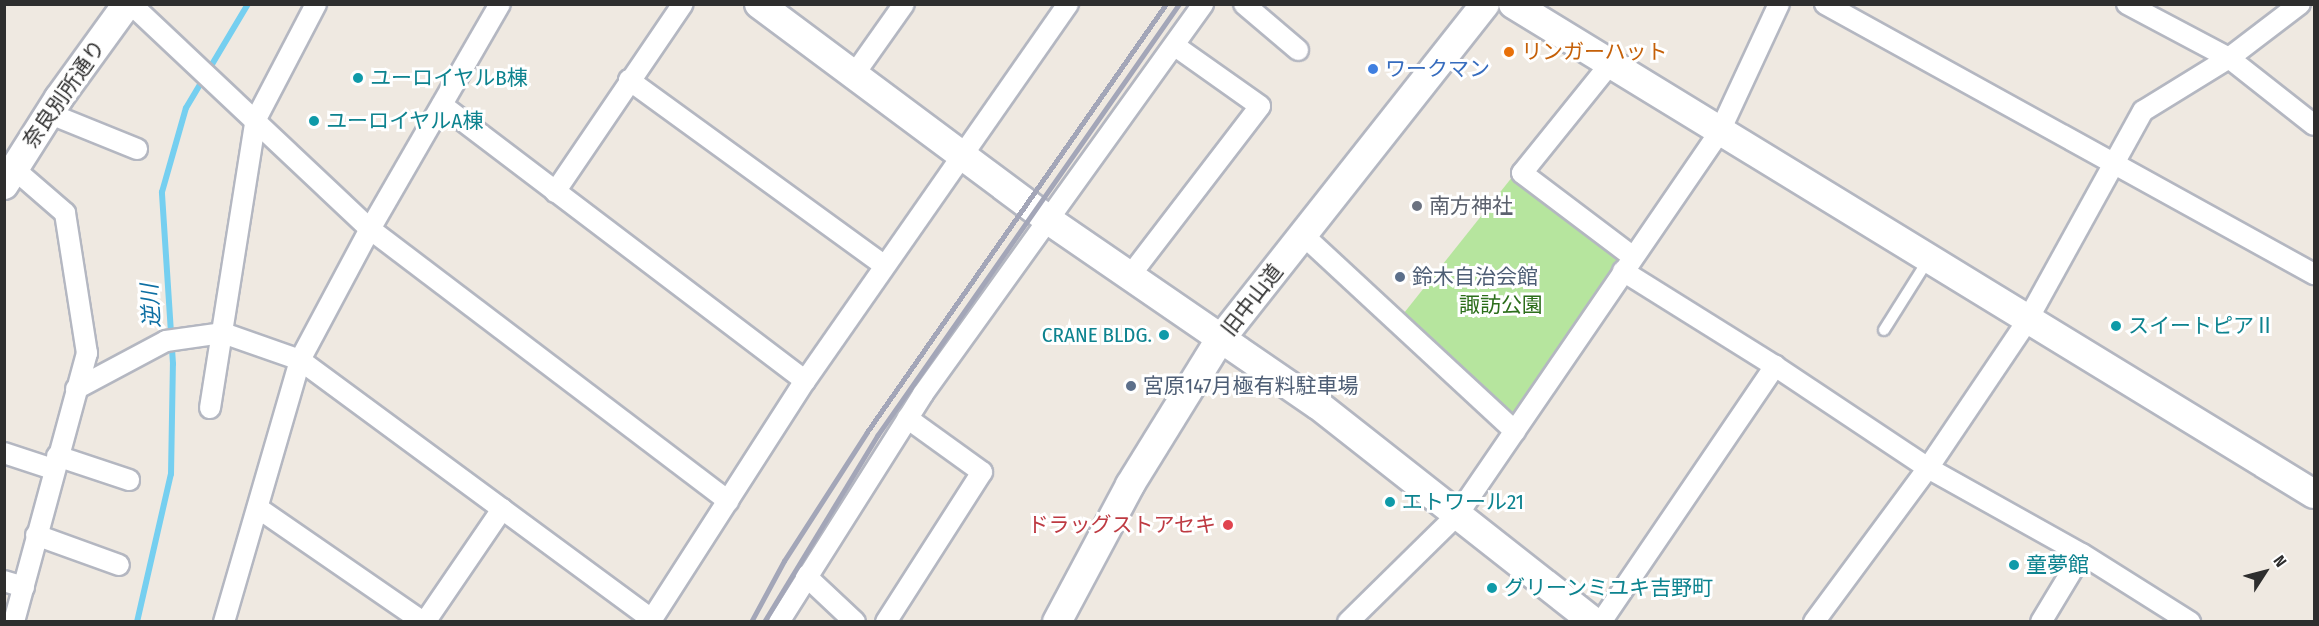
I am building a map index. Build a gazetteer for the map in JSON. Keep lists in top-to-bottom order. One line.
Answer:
{"streets":{"street":["奈良別所通り","旧中山道"]},"water":["逆川"],"parks":["諏訪公園"],"places":["リンガーハット","ワークマン","ユーロイヤルB棟","ユーロイヤルA棟","南方神社","鈴木自治会館","スイートピアⅡ","CRANE BLDG.","宮原147月極有料駐車場","エトワール21","ドラッグストアセキ","童夢館","グリーンミユキ吉野町"],"north":"top right"}
